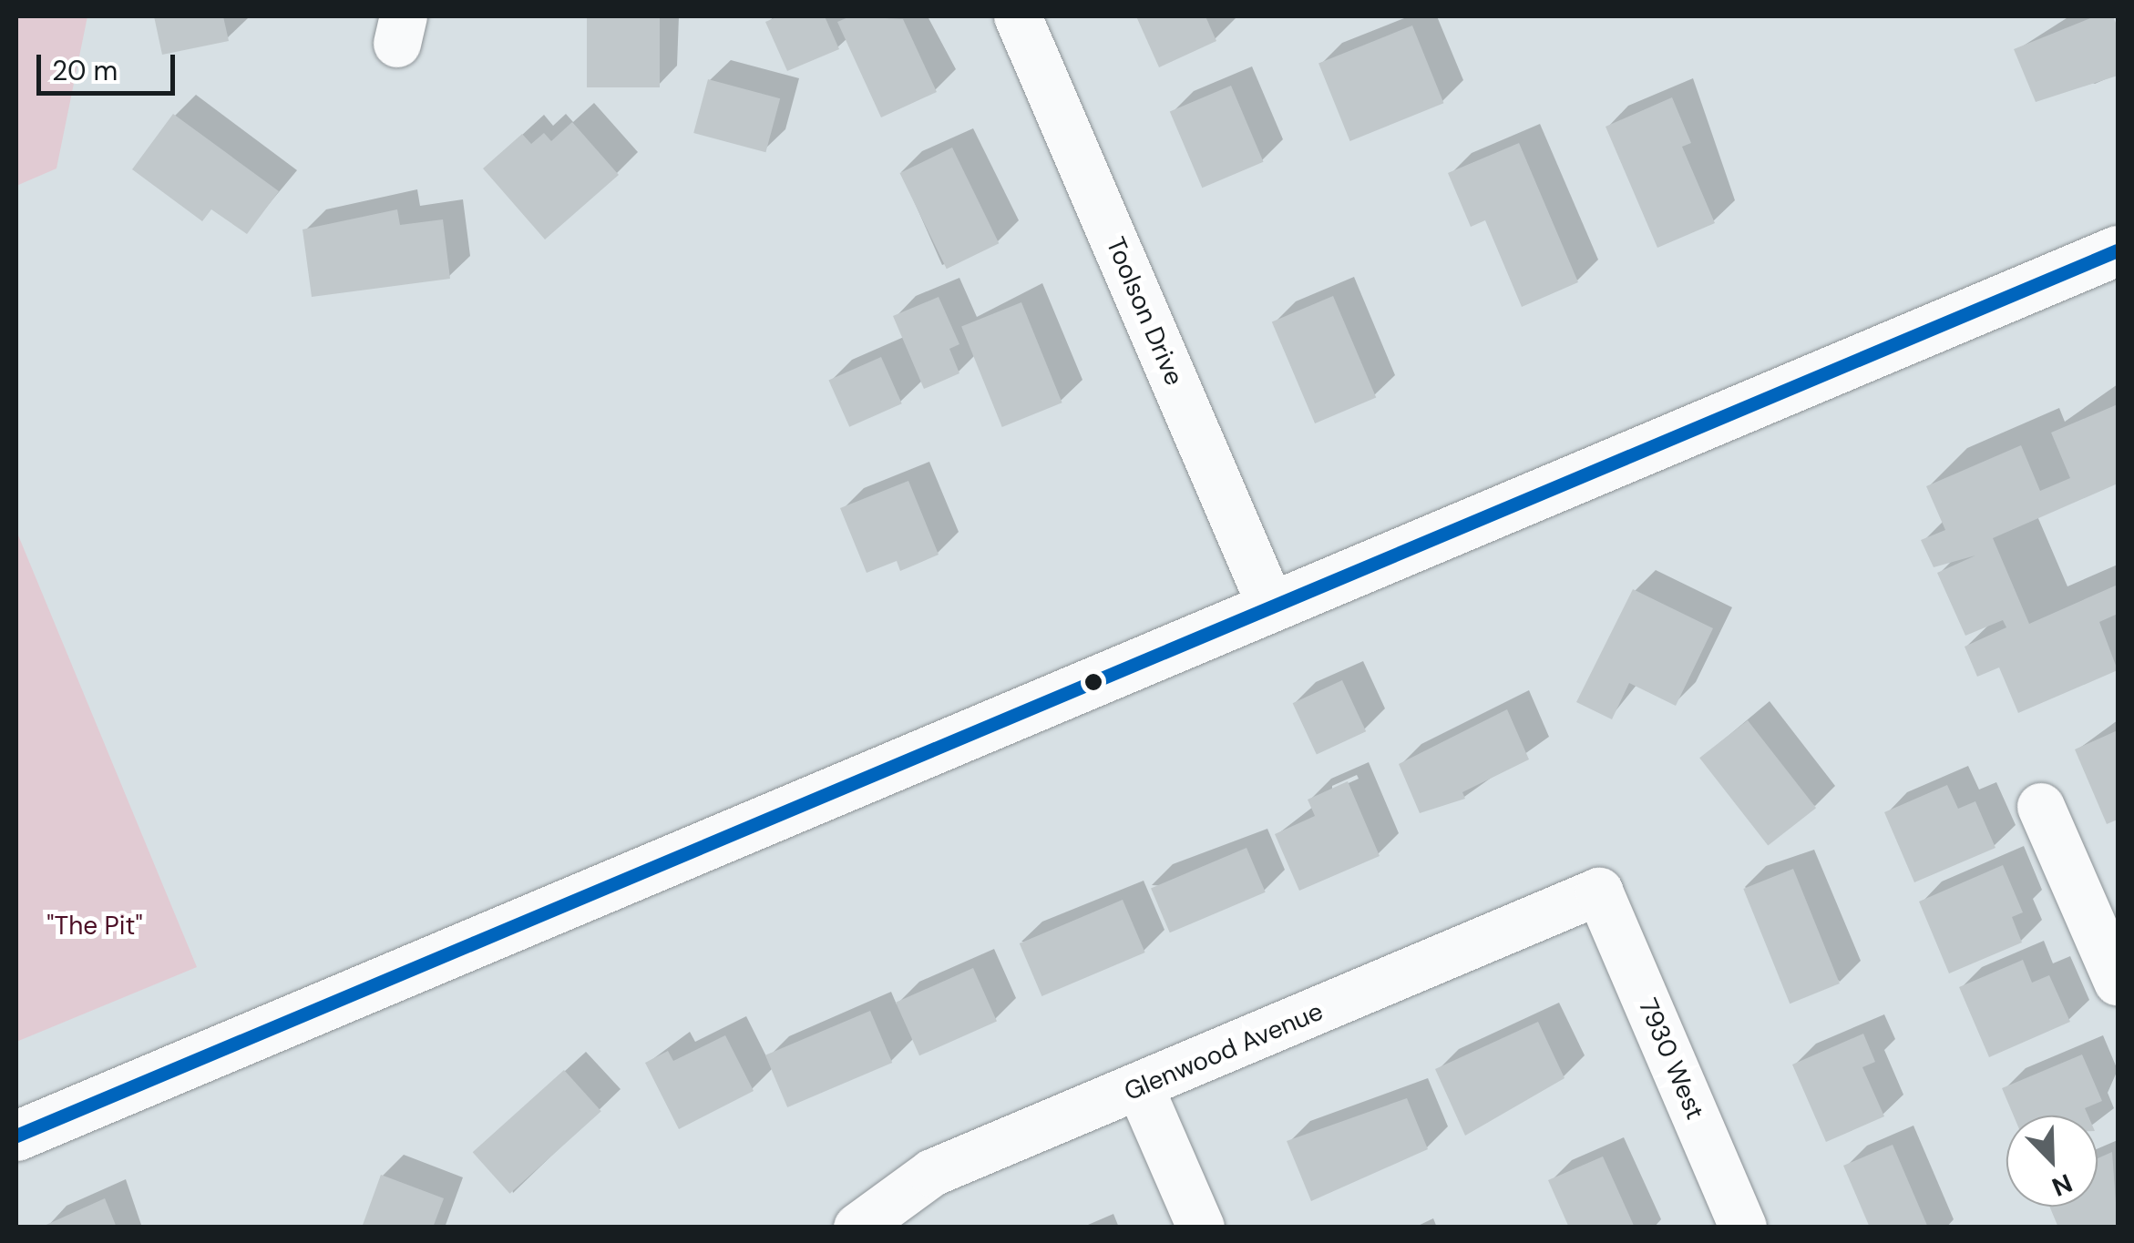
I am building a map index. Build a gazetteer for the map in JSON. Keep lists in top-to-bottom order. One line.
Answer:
{"streets":{"street":["Toolson Drive","Glenwood Avenue","7930 West"]},"crossings":[["Glenwood Avenue","7930 West"]],"parks":["\"The Pit\""],"scale_bar":"20 m","north":"bottom right"}
